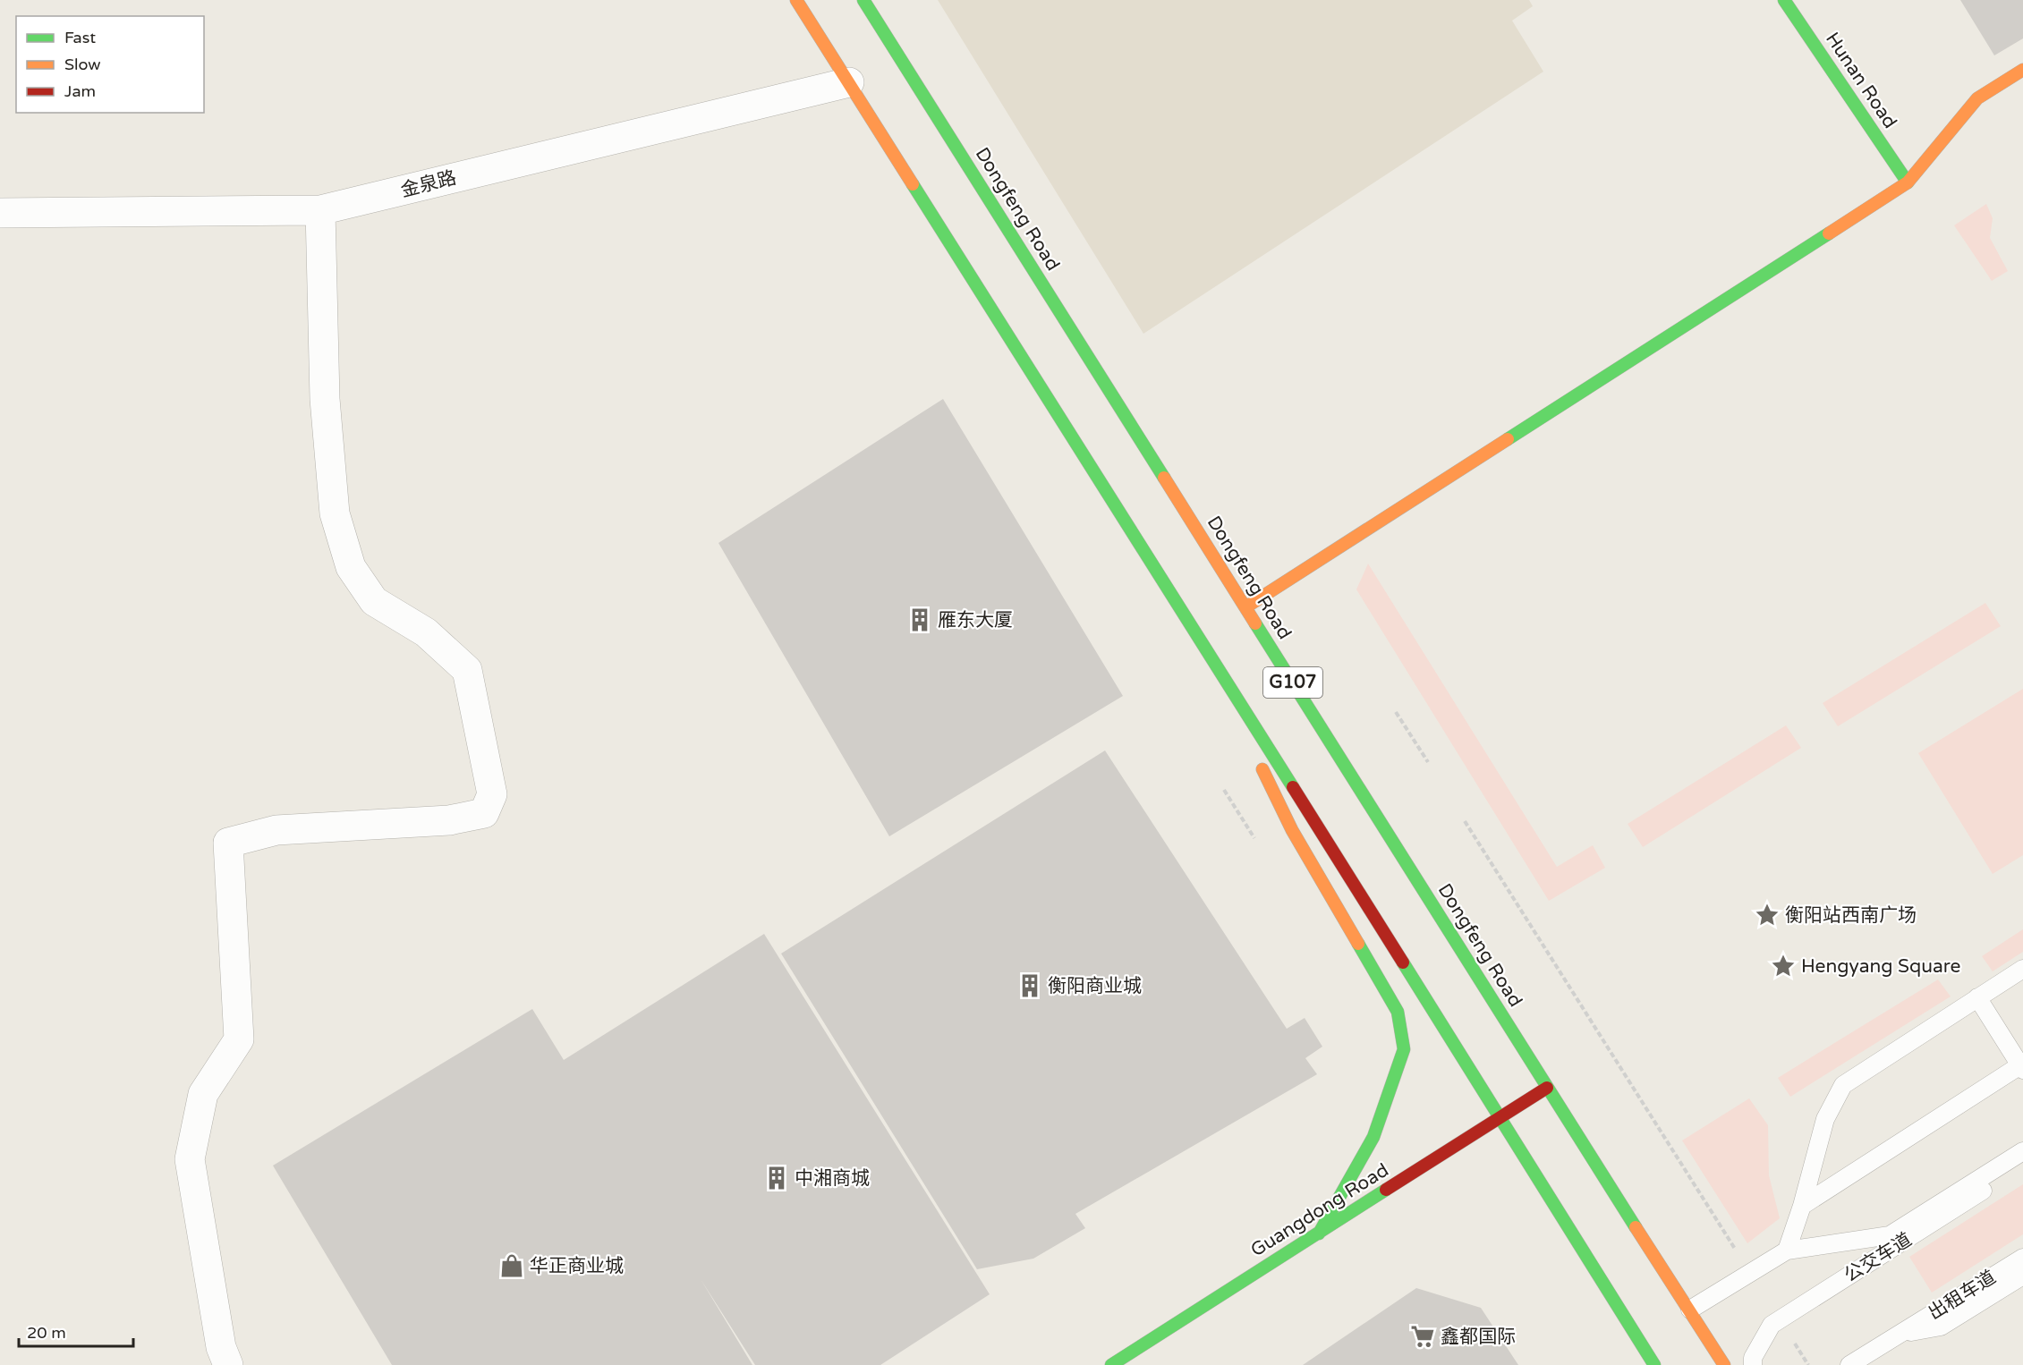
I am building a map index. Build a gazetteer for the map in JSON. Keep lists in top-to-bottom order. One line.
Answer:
{"streets":{"main road":["Hunan Road","Dongfeng Road","G107","Guangdong Road"],"street":["金泉路"],"lane":["公交车道","出租车道"]},"crossings":[["金泉路","G107"],["Dongfeng Road","Guangdong Road"],["G107","Guangdong Road"]],"places":{"building":["雁东大厦","衡阳商业城","中湘商城"],"place":["衡阳站西南广场","Hengyang Square"],"shop":["华正商业城"],"supermarket":["鑫都国际"]},"legend":["Fast","Slow","Jam"],"scale_bar":"20 m"}
